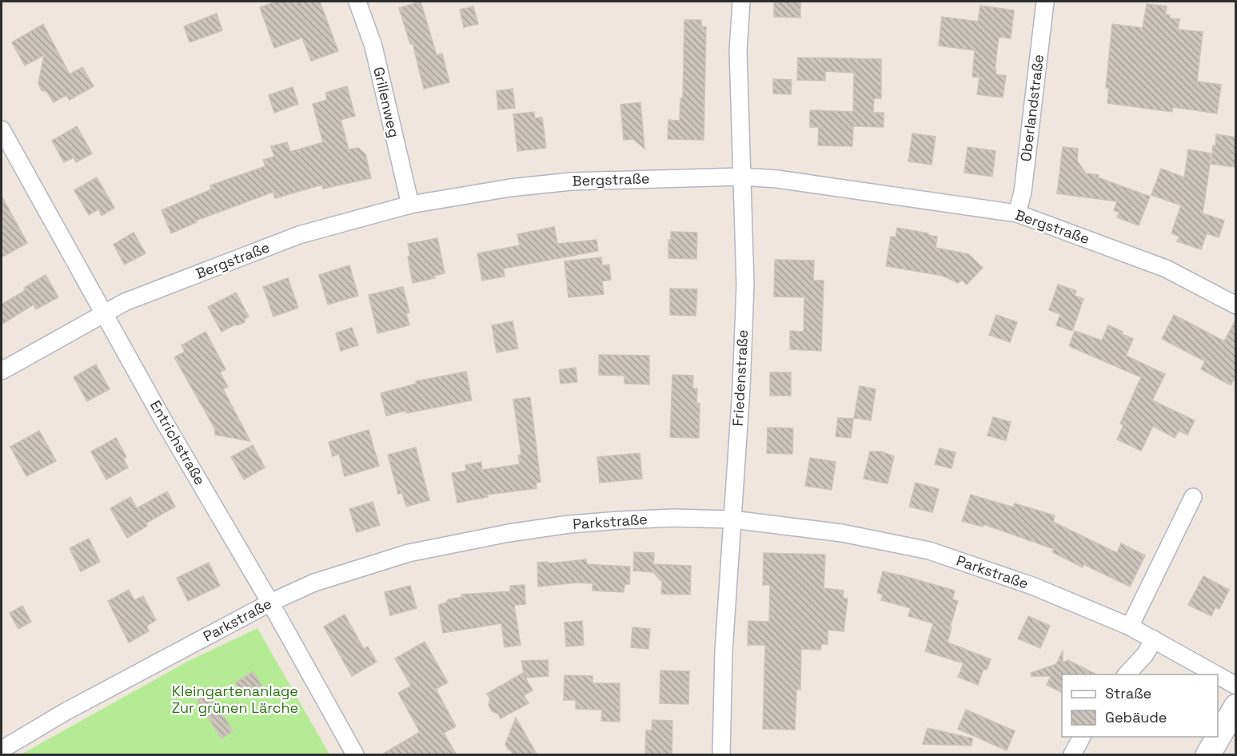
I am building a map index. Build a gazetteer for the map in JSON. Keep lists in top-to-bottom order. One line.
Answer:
{"streets":{"street":["Grillenweg","Oberlandstraße","Bergstraße","Friedenstraße","Entrichstraße","Parkstraße"]},"crossings":[["Grillenweg","Bergstraße"],["Oberlandstraße","Bergstraße"],["Bergstraße","Friedenstraße"],["Bergstraße","Entrichstraße"],["Friedenstraße","Parkstraße"],["Entrichstraße","Parkstraße"]],"parks":["Kleingartenanlage Zur grünen Lärche"],"legend":["Straße","Gebäude"]}
